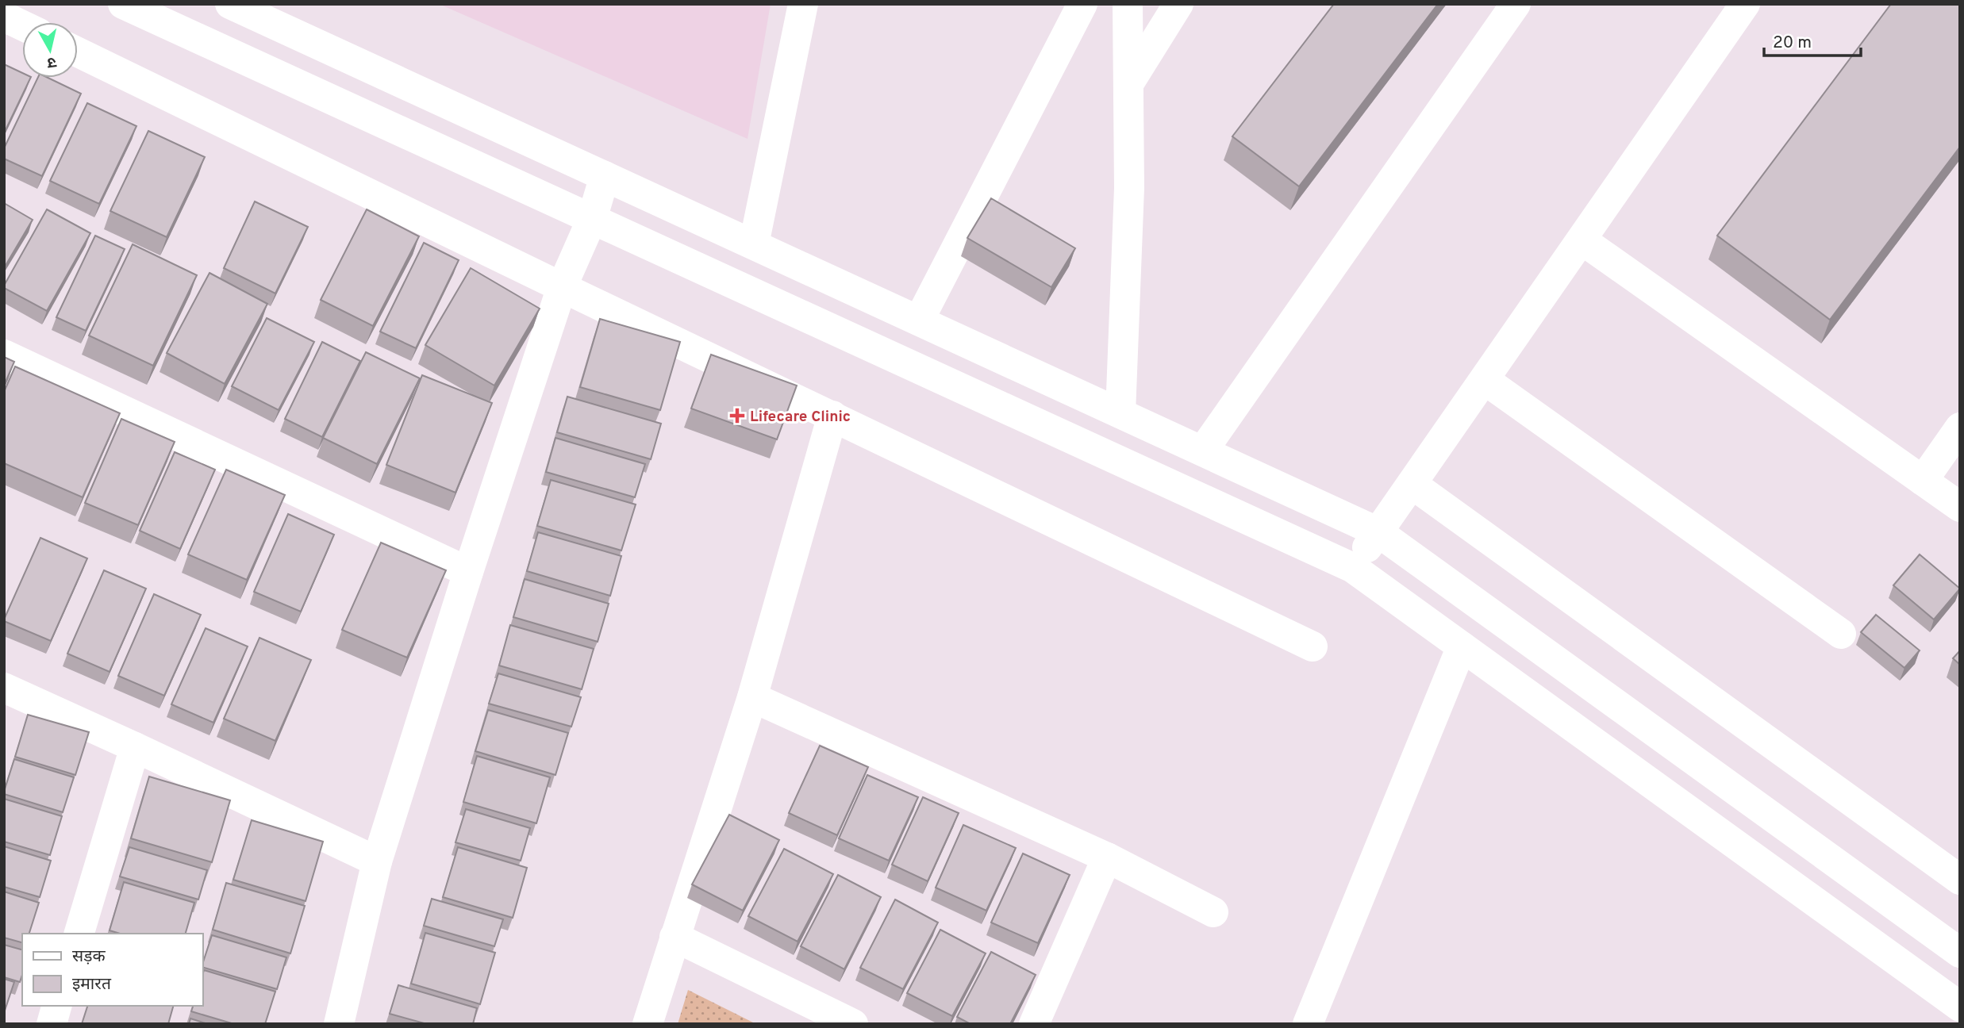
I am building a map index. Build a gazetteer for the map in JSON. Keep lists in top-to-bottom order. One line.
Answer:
{"places":{"health":["Lifecare Clinic"]},"legend":["सड़क","इमारत"],"scale_bar":"20 m","north":"bottom"}
